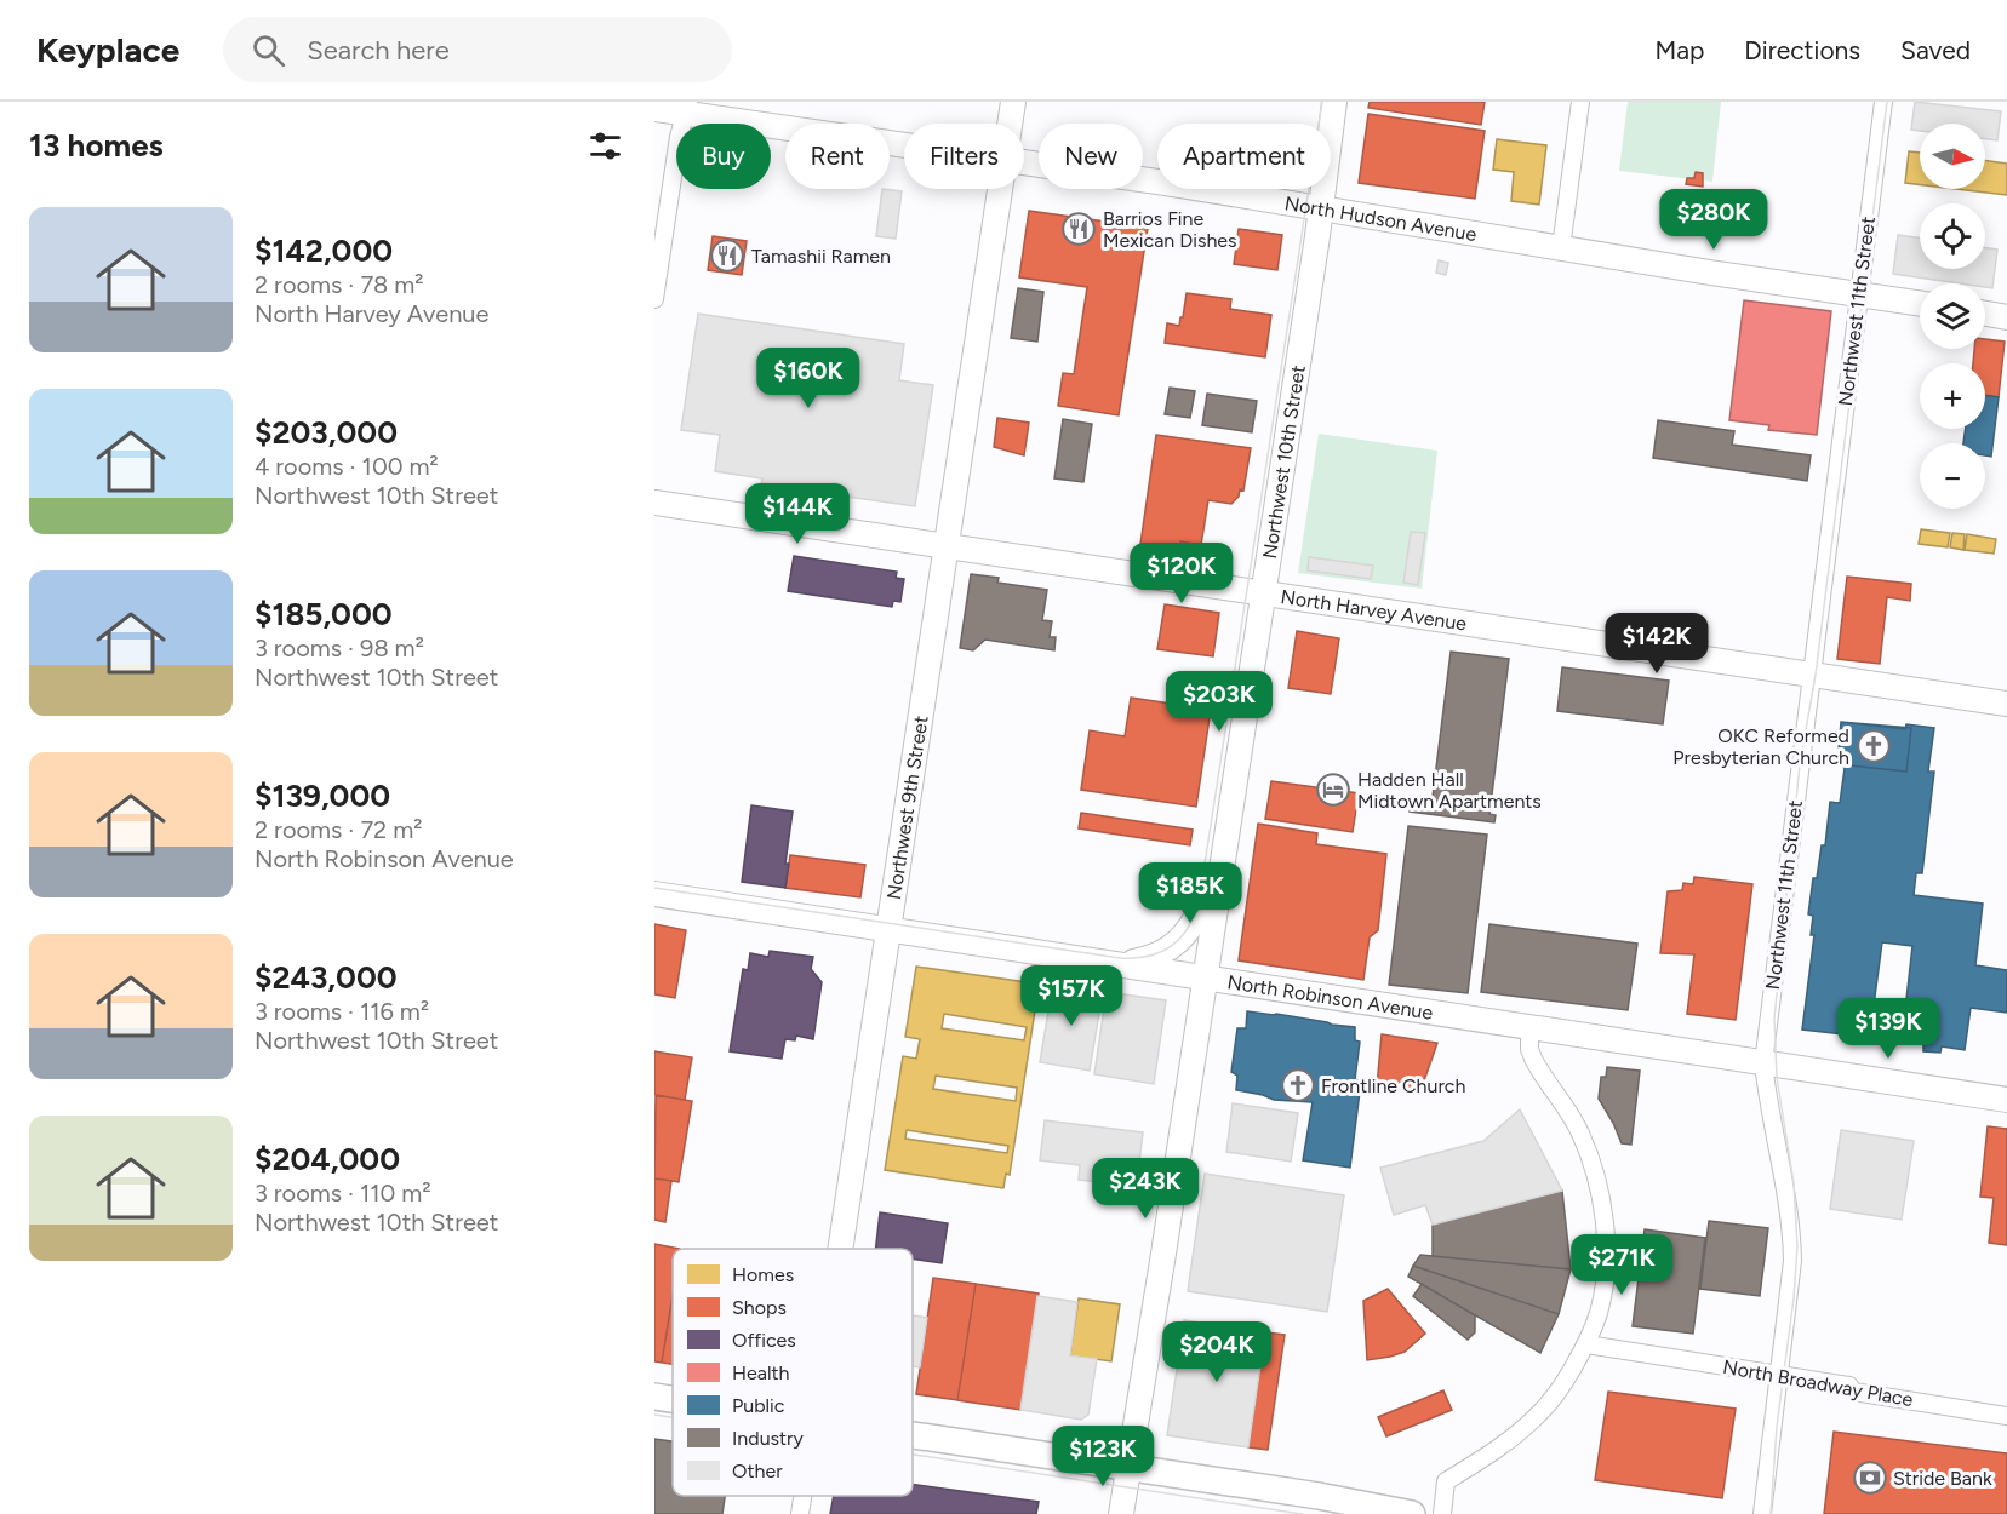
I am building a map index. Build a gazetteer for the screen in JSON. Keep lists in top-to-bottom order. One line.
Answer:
{"streets":{"street":["North Hudson Avenue","Northwest 11th Street","Northwest 10th Street","North Harvey Avenue","Northwest 9th Street","North Robinson Avenue","North Broadway Place"]},"crossings":[["North Hudson Avenue","Northwest 11th Street"],["North Hudson Avenue","Northwest 10th Street"],["Northwest 11th Street","North Harvey Avenue"],["Northwest 11th Street","North Robinson Avenue"],["Northwest 11th Street","North Broadway Place"],["Northwest 10th Street","North Harvey Avenue"],["Northwest 10th Street","North Robinson Avenue"],["North Harvey Avenue","Northwest 9th Street"],["Northwest 9th Street","North Robinson Avenue"]],"places":{"restaurant":["Barrios Fine Mexican Dishes","Tamashii Ramen"],"church":["OKC Reformed Presbyterian Church","Frontline Church"],"hotel":["Hadden Hall Midtown Apartments"],"bank":["Stride Bank"]},"legend":["Homes","Shops","Offices","Health","Public","Industry","Other"],"north":"right","page":{"header":"Keyplace","search":"Search here","nav":["Map","Directions","Saved"],"heading":"13 homes","map_buttons":["+","−"],"chip":["Buy","Rent","Filters","New","Apartment"],"list":[{"name":"$142,000","note":"2 rooms · 78 m² · North Harvey Avenue"},{"name":"$203,000","note":"4 rooms · 100 m² · Northwest 10th Street"},{"name":"$185,000","note":"3 rooms · 98 m² · Northwest 10th Street"},{"name":"$139,000","note":"2 rooms · 72 m² · North Robinson Avenue"},{"name":"$243,000","note":"3 rooms · 116 m² · Northwest 10th Street"},{"name":"$204,000","note":"3 rooms · 110 m² · Northwest 10th Street"}],"price":["$280K","$160K","$144K","$120K","$142K","$203K","$185K","$157K","$139K","$243K","$271K","$204K","$123K"]}}
